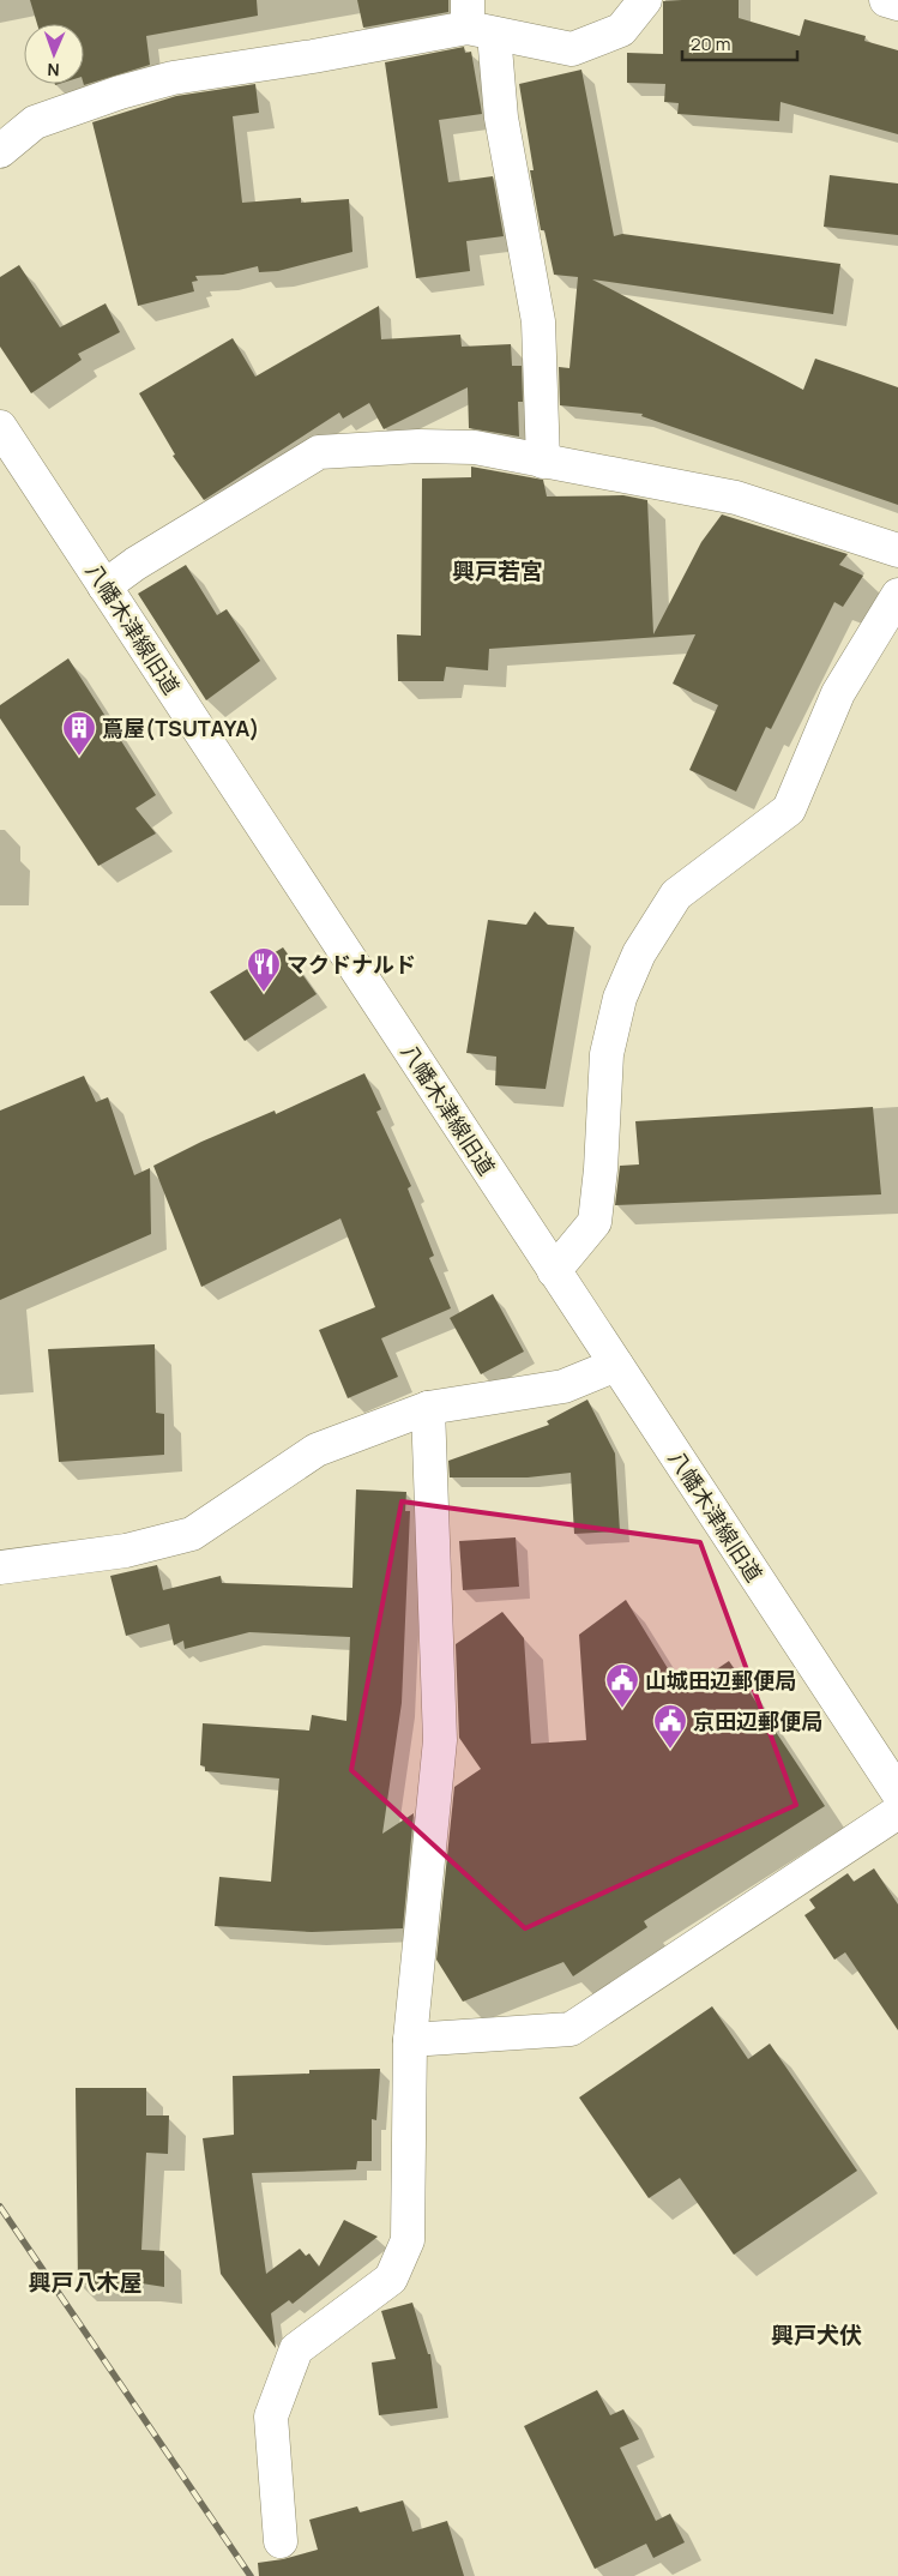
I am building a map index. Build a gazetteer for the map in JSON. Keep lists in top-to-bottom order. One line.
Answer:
{"streets":{"street":["八幡木津線旧道"]},"districts":["興戸若宮","興戸八木屋","興戸犬伏"],"places":{"building":["蔦屋(TSUTAYA)"],"restaurant":["マクドナルド"],"public building":["山城田辺郵便局","京田辺郵便局"]},"scale_bar":"20 m","north":"bottom"}
